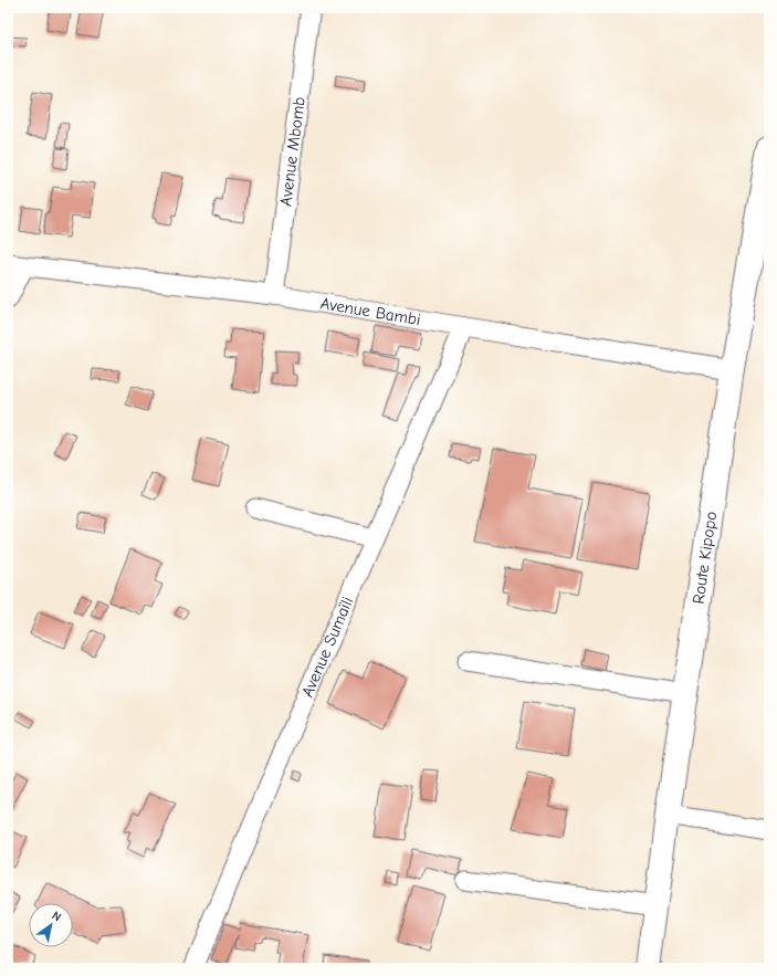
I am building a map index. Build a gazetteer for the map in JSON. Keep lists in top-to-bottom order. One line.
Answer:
{"streets":{"main road":["Route Kipopo"],"street":["Avenue Mbomb","Avenue Bambi","Avenue Sumaïli"]},"crossings":[["Avenue Mbomb","Avenue Bambi"],["Avenue Bambi","Route Kipopo"],["Avenue Bambi","Avenue Sumaïli"]],"north":"top right"}
